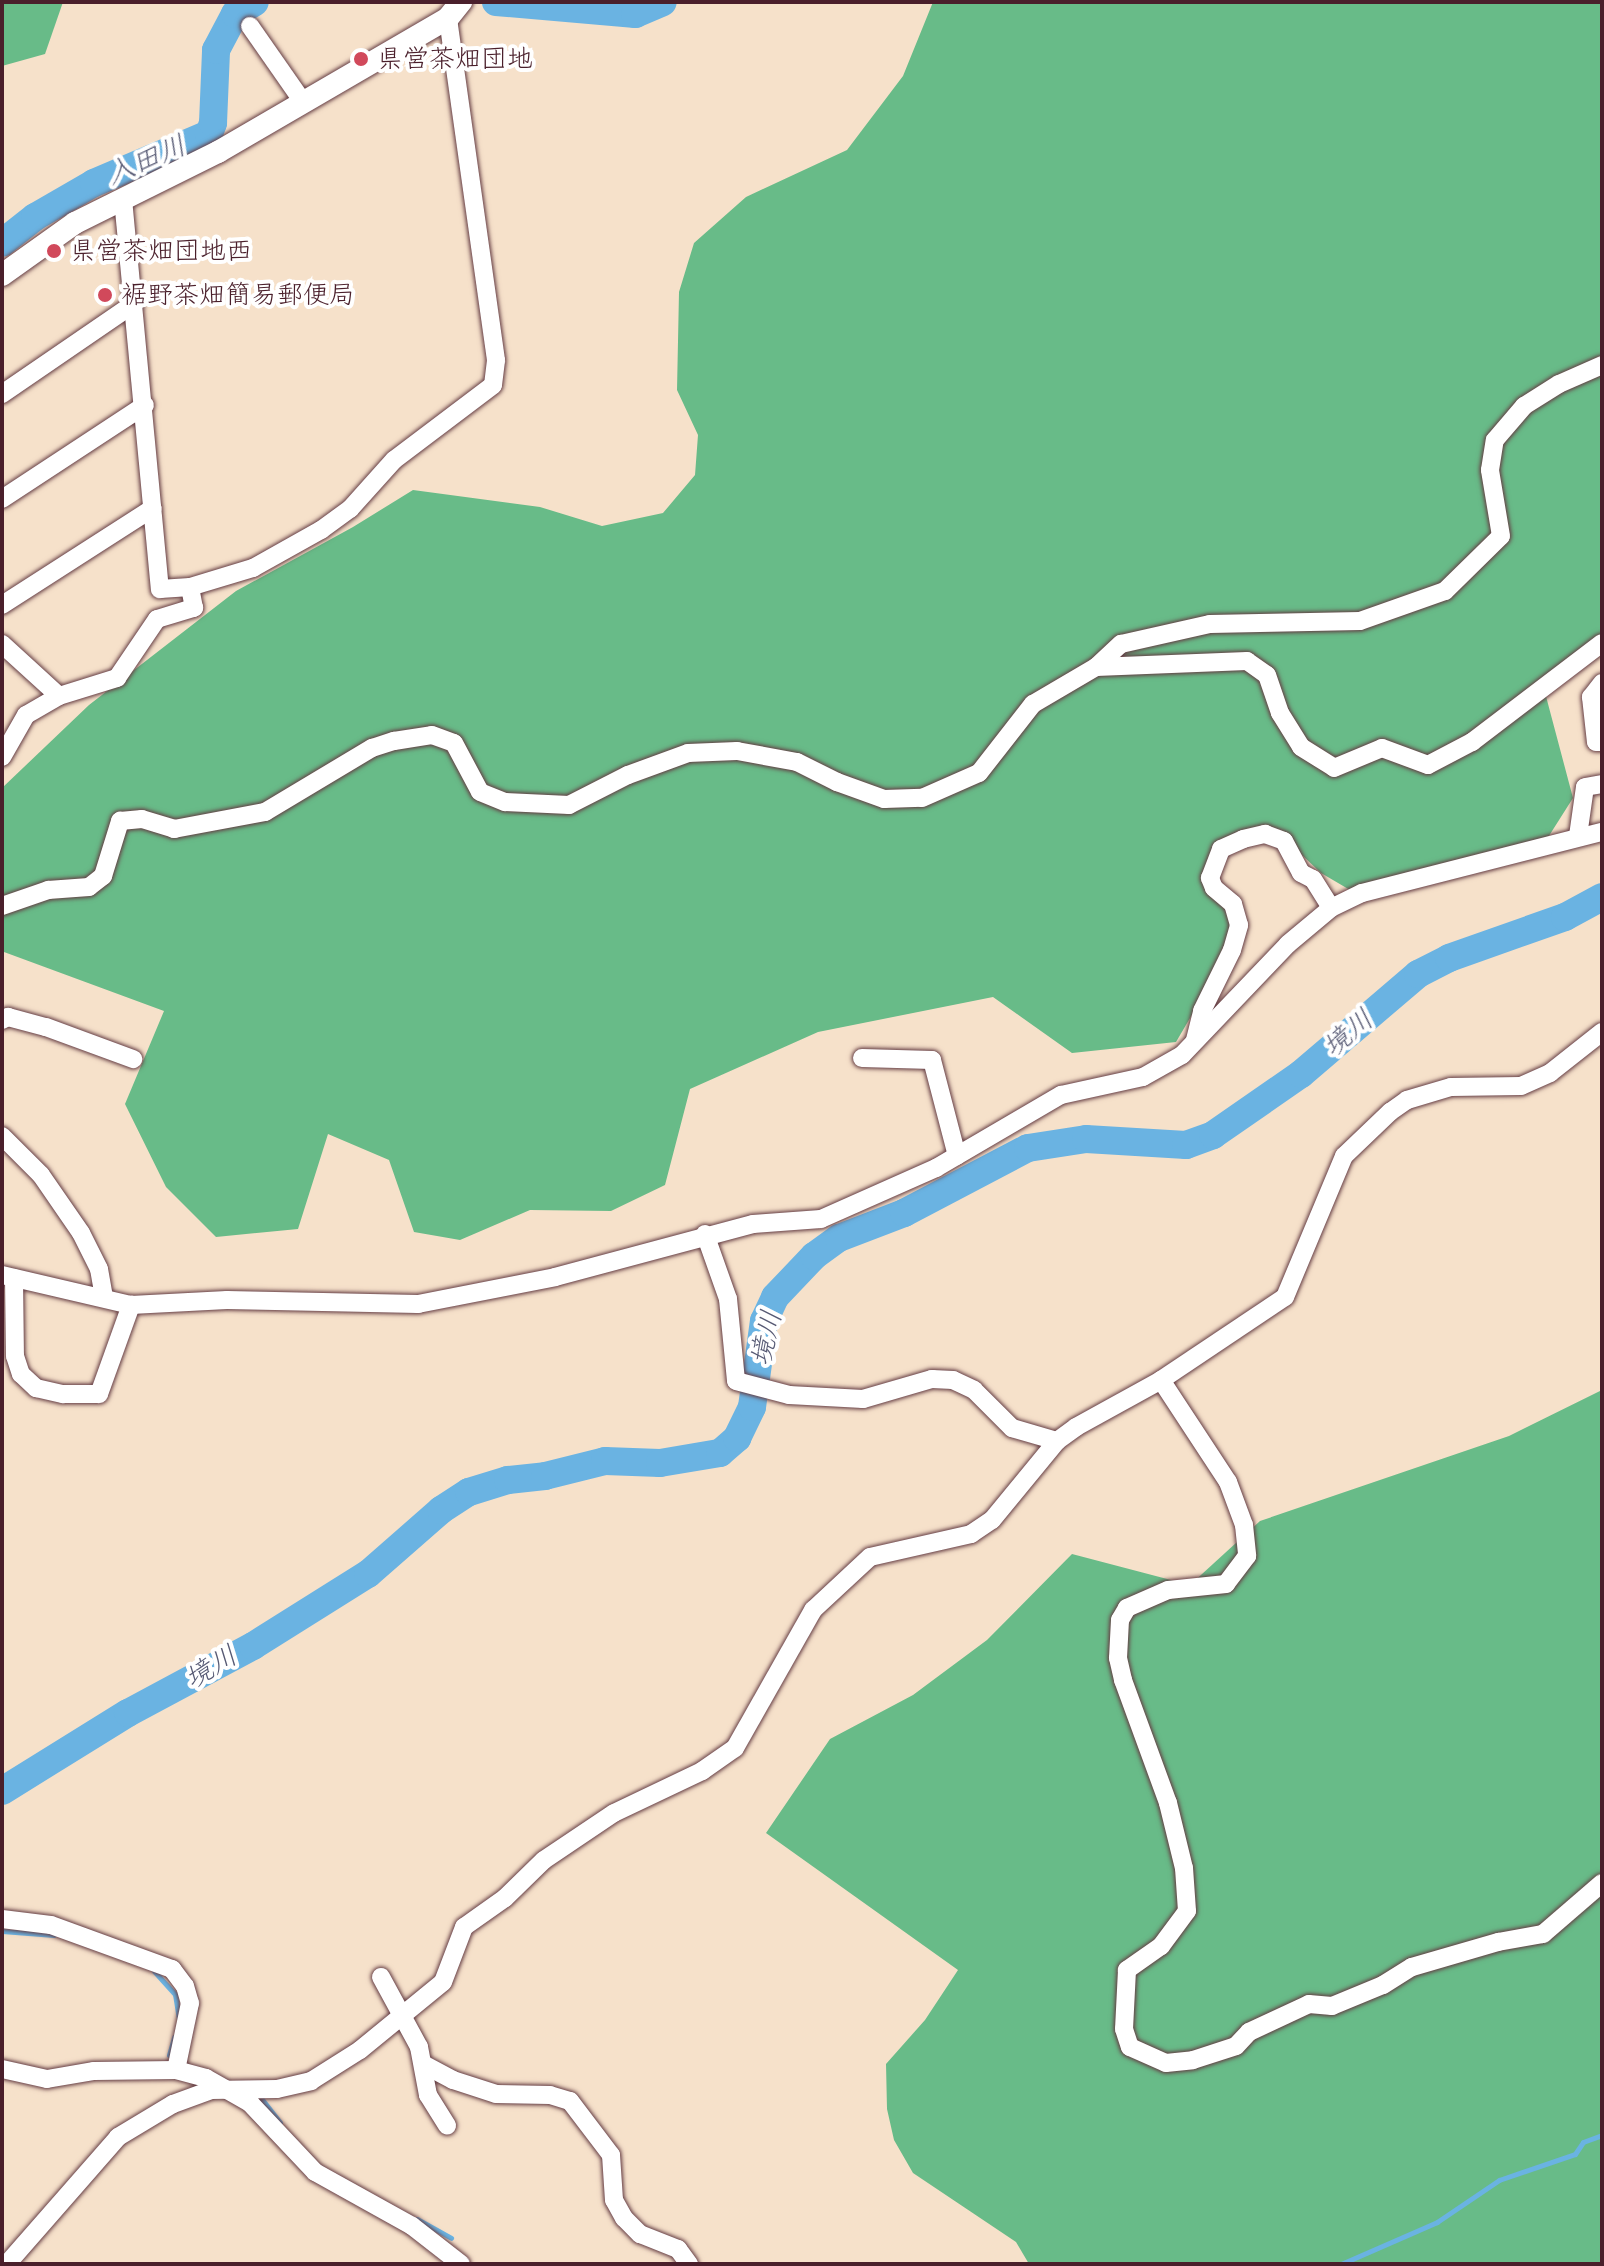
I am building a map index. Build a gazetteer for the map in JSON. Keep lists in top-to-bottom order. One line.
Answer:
{"water":["入田川","境川"],"places":["県営茶畑団地","県営茶畑団地西","裾野茶畑簡易郵便局"]}
